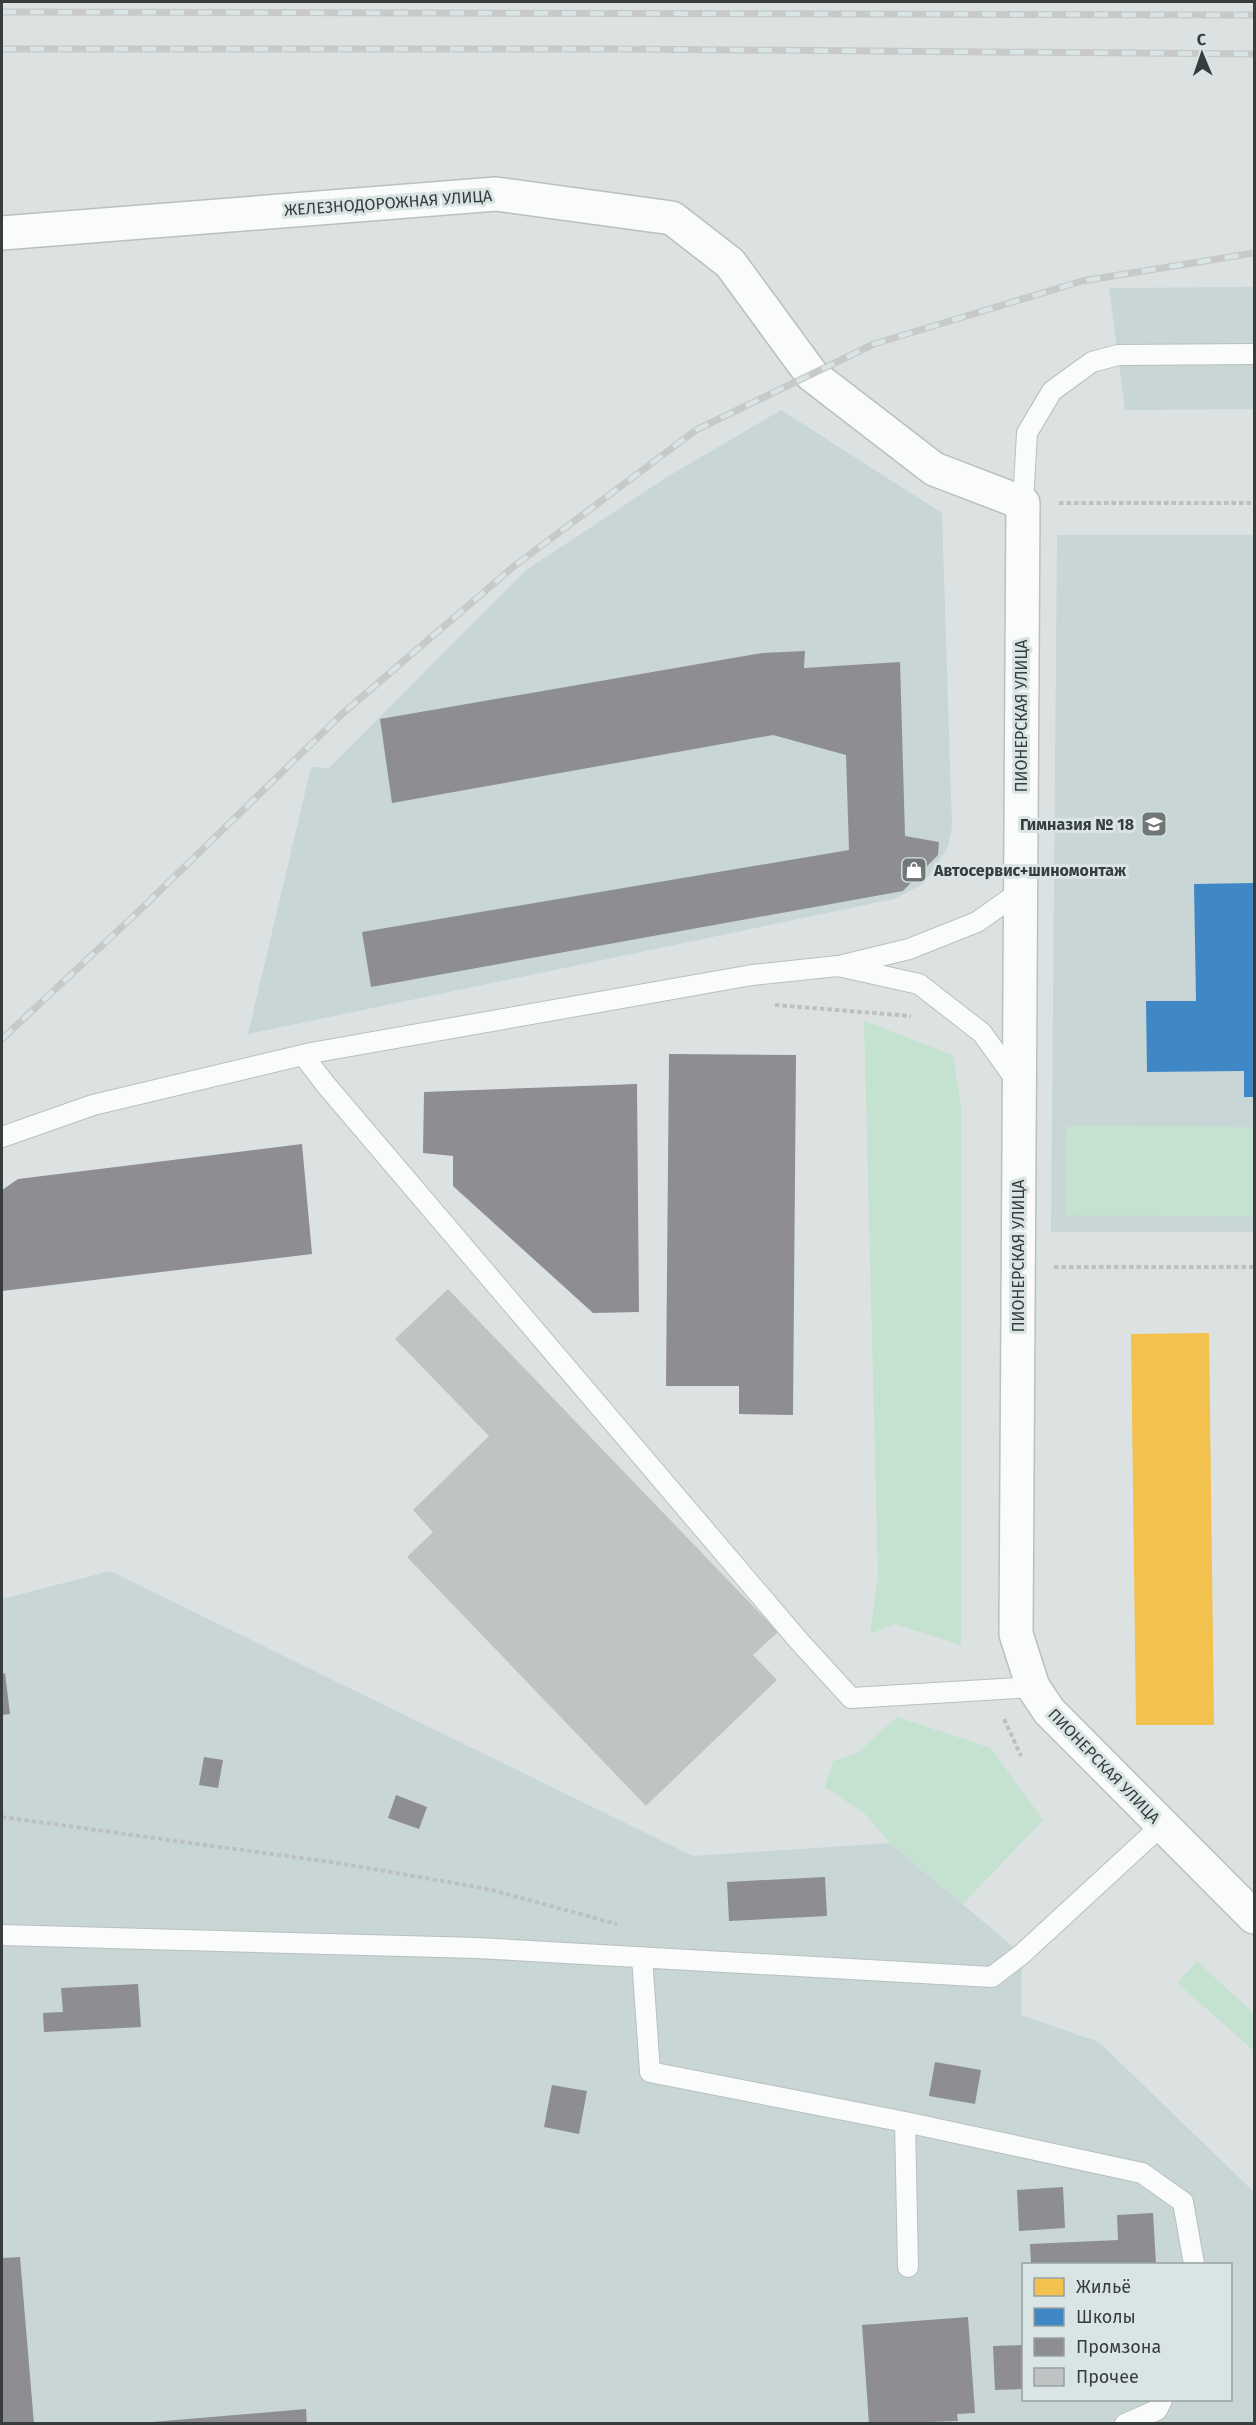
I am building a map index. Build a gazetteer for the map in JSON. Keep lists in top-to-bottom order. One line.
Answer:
{"streets":{"street":["ЖЕЛЕЗНОДОРОЖНАЯ УЛИЦА","ПИОНЕРСКАЯ УЛИЦА"]},"crossings":[["ЖЕЛЕЗНОДОРОЖНАЯ УЛИЦА","ПИОНЕРСКАЯ УЛИЦА"]],"places":{"school or university":["Гимназия № 18"],"shop":["Автосервис+шиномонтаж"]},"legend":["Жильё","Школы","Промзона","Прочее"],"north":"top"}
